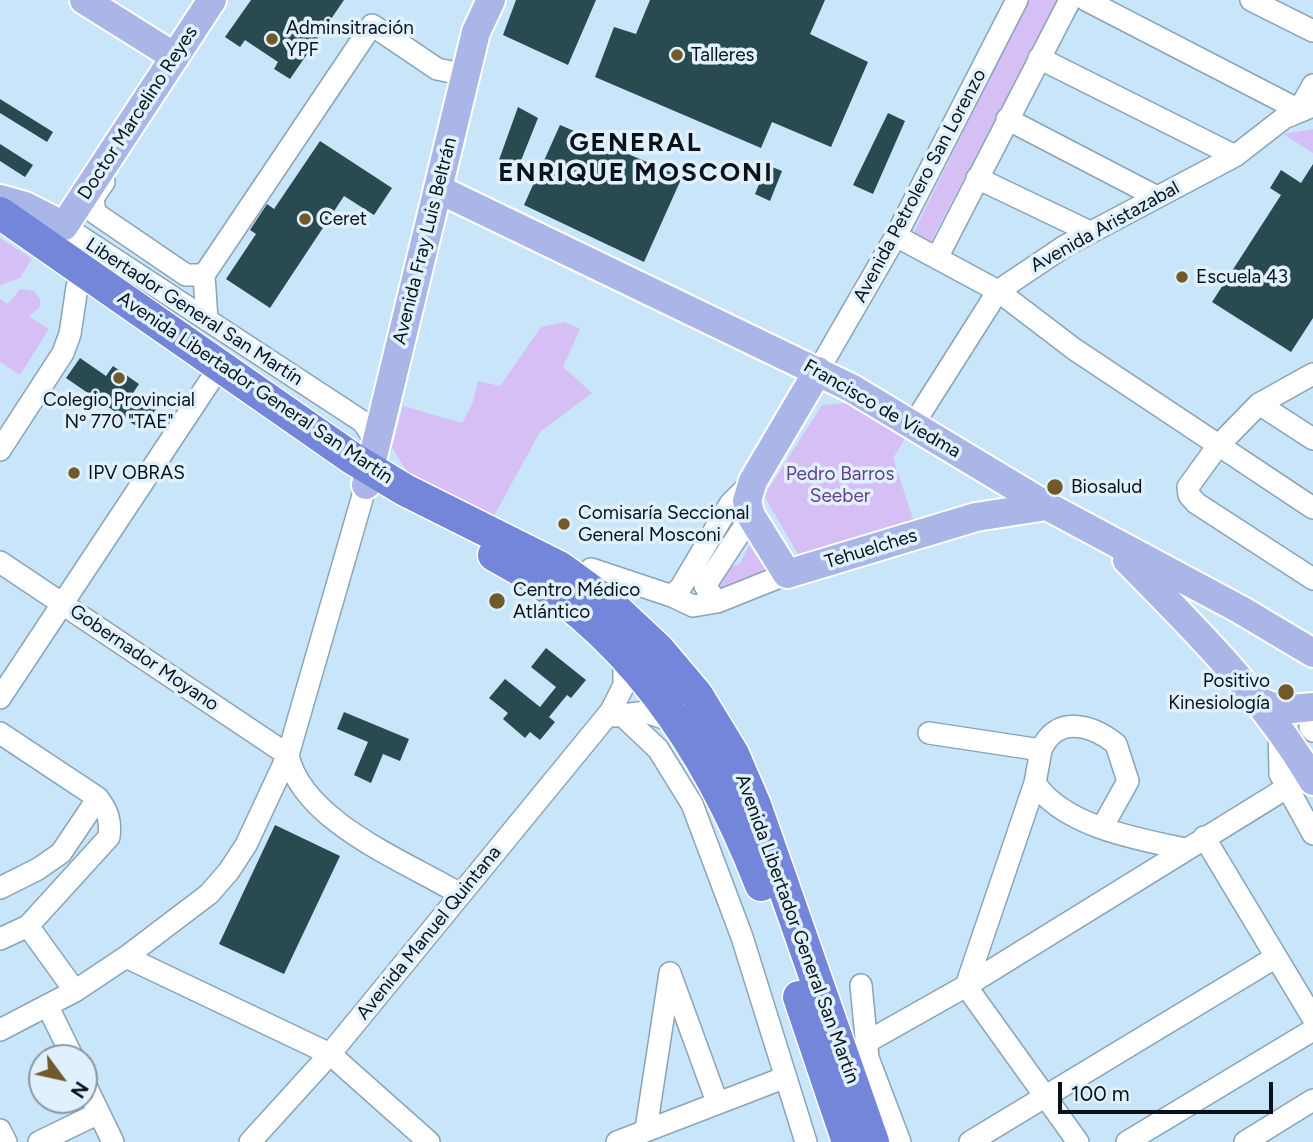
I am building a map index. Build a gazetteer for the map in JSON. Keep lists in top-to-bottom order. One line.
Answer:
{"streets":{"highway":["Avenida Libertador General San Martín"],"main road":["Doctor Marcelino Reyes","Avenida Fray Luis Beltrán","Libertador General San Martín","Francisco de Viedma","Tehuelches"],"street":["Avenida Petrolero San Lorenzo","Avenida Aristazabal","Gobernador Moyano","Avenida Manuel Quintana"]},"crossings":[["Doctor Marcelino Reyes","Libertador General San Martín"],["Avenida Petrolero San Lorenzo","Francisco de Viedma"],["Avenida Aristazabal","Francisco de Viedma"],["Avenida Fray Luis Beltrán","Libertador General San Martín"],["Avenida Fray Luis Beltrán","Avenida Libertador General San Martín"],["Avenida Fray Luis Beltrán","Francisco de Viedma"],["Libertador General San Martín","Avenida Libertador General San Martín"],["Avenida Libertador General San Martín","Avenida Manuel Quintana"],["Francisco de Viedma","Tehuelches"]],"districts":["GENERAL ENRIQUE MOSCONI"],"parks":["Pedro Barros Seeber"],"places":["Adminsitración YPF","Talleres","Ceret","Escuela 43","Colegio Provincial Nº 770 \"TAE\"","IPV OBRAS","Biosalud","Comisaría Seccional General Mosconi","Centro Médico Atlántico","Positivo Kinesiología"],"scale_bar":"100 m","north":"bottom right"}
